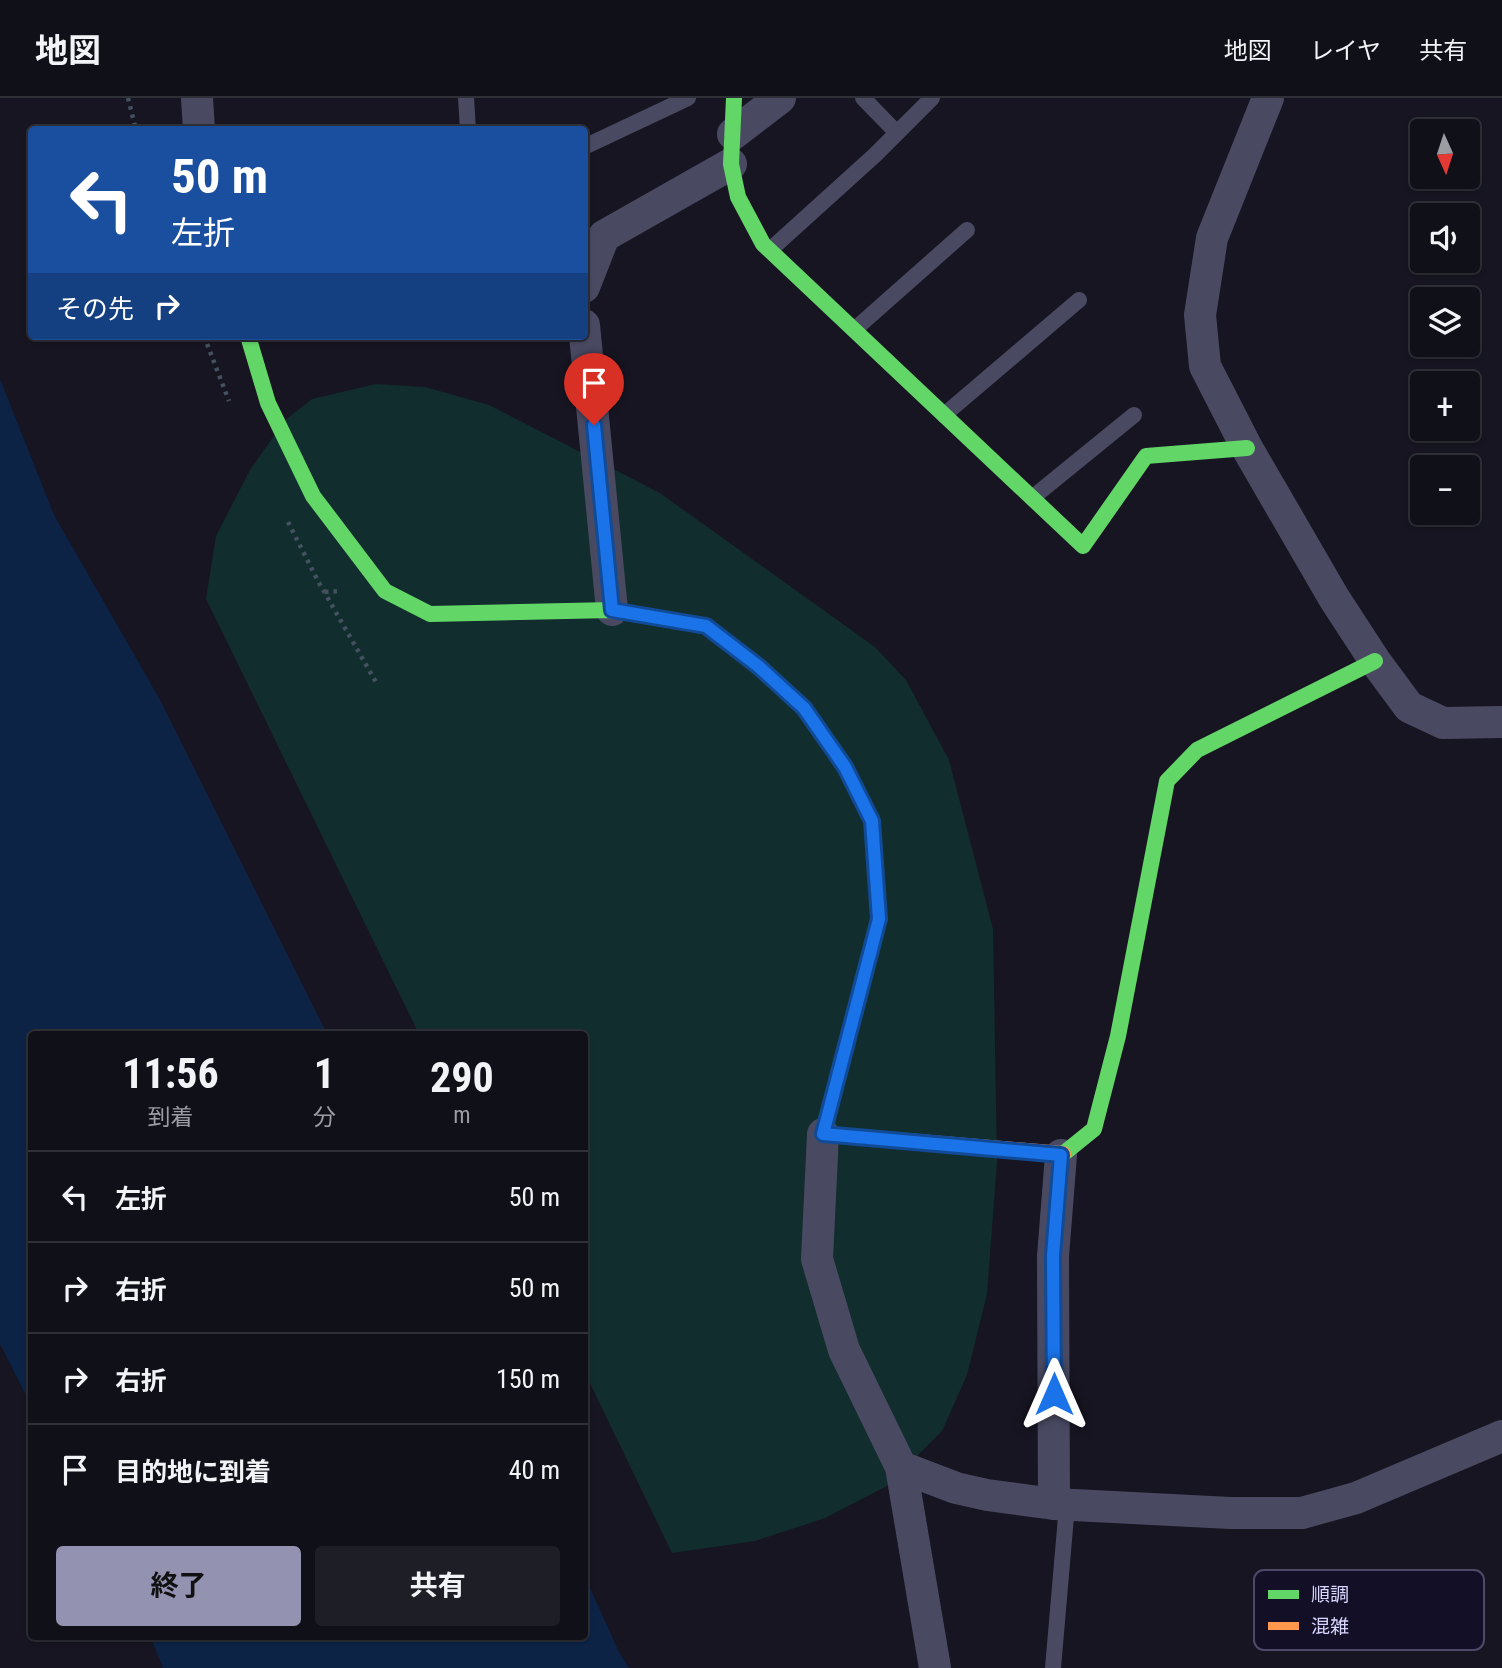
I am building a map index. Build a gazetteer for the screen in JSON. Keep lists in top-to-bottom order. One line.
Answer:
{"legend":["順調","混雑"],"north":"bottom","page":{"header":"地図","nav":["地図","レイヤ","共有"],"map_buttons":["+","−"],"turn":["50 m","左折"],"then":"その先","eta":["11:56","到着","1","分","290","m"],"list":[{"name":"左折","value":"50 m"},{"name":"右折","value":"50 m"},{"name":"右折","value":"150 m"},{"name":"目的地に到着","value":"40 m"}],"buttons":["終了","共有"]}}
